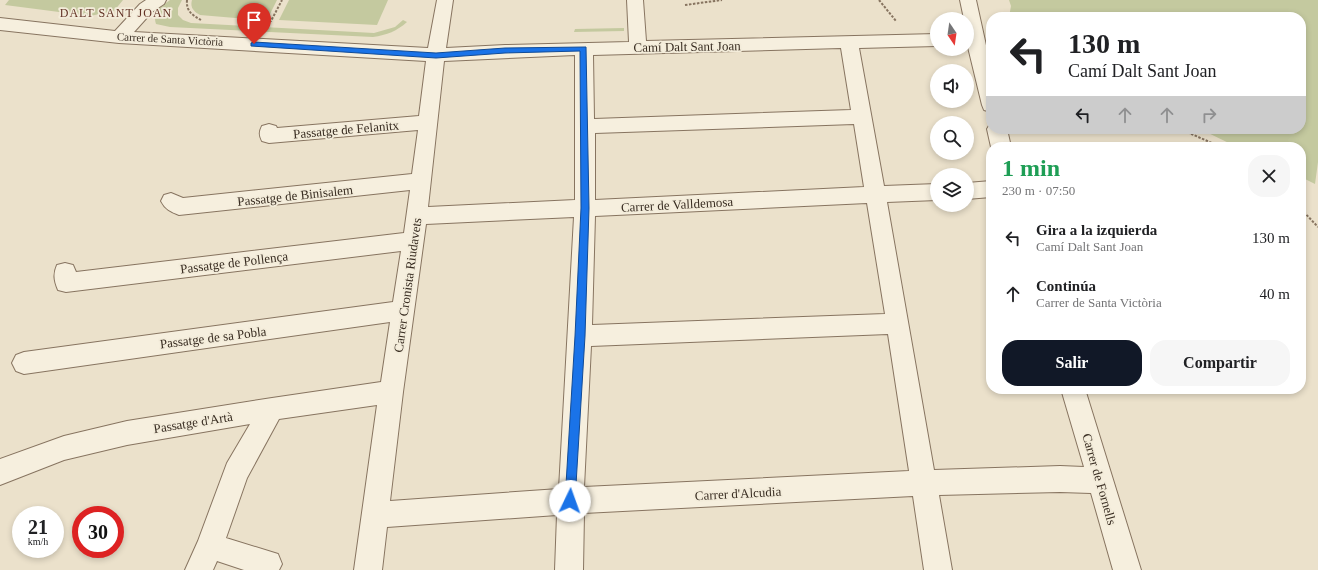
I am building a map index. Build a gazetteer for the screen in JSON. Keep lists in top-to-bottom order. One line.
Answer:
{"streets":{"street":["Carrer de Santa Victòria","Camí Dalt Sant Joan","Passatge de Felanitx","Passatge de Binisalem","Carrer de Valldemosa","Passatge de Pollença","Carrer Cronista Riudavets","Passatge de sa Pobla","Passatge d'Artà","Carrer de Fornells","Carrer d'Alcudia"]},"crossings":[["Carrer de Santa Victòria","Camí Dalt Sant Joan"],["Carrer de Santa Victòria","Carrer Cronista Riudavets"],["Camí Dalt Sant Joan","Carrer Cronista Riudavets"],["Passatge de Felanitx","Carrer Cronista Riudavets"],["Passatge de Binisalem","Carrer Cronista Riudavets"],["Carrer de Valldemosa","Carrer Cronista Riudavets"],["Passatge de Pollença","Carrer Cronista Riudavets"],["Carrer Cronista Riudavets","Passatge de sa Pobla"],["Carrer Cronista Riudavets","Passatge d'Artà"],["Carrer Cronista Riudavets","Carrer d'Alcudia"],["Carrer de Fornells","Carrer d'Alcudia"]],"districts":["DALT SANT JOAN"],"north":"bottom","page":{"turn":["130 m","Camí Dalt Sant Joan"],"heading":["1 min","230 m · 07:50"],"list":[{"name":"Gira a la izquierda","note":"Camí Dalt Sant Joan","value":"130 m"},{"name":"Continúa","note":"Carrer de Santa Victòria","value":"40 m"}],"buttons":["Salir","Compartir"],"speed":"21 km/h","limit":"30"}}
